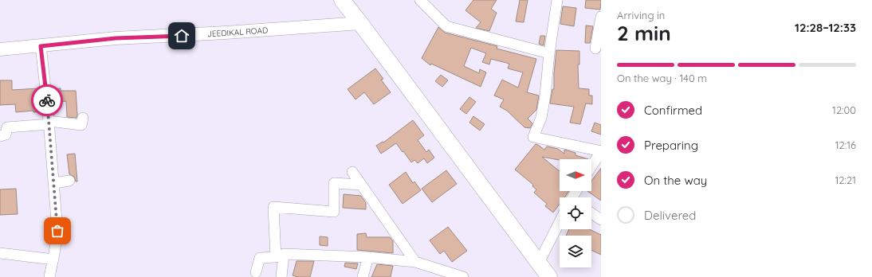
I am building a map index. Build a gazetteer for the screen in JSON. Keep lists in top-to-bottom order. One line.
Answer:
{"streets":{"street":["JEEDIKAL ROAD"]},"north":"right","page":{"heading":["2 min","Arriving in","12:28–12:33"],"bar":"On the way · 140 m","list":[["Confirmed","12:00"],["Preparing","12:16"],["On the way","12:21"],"Delivered"]}}
